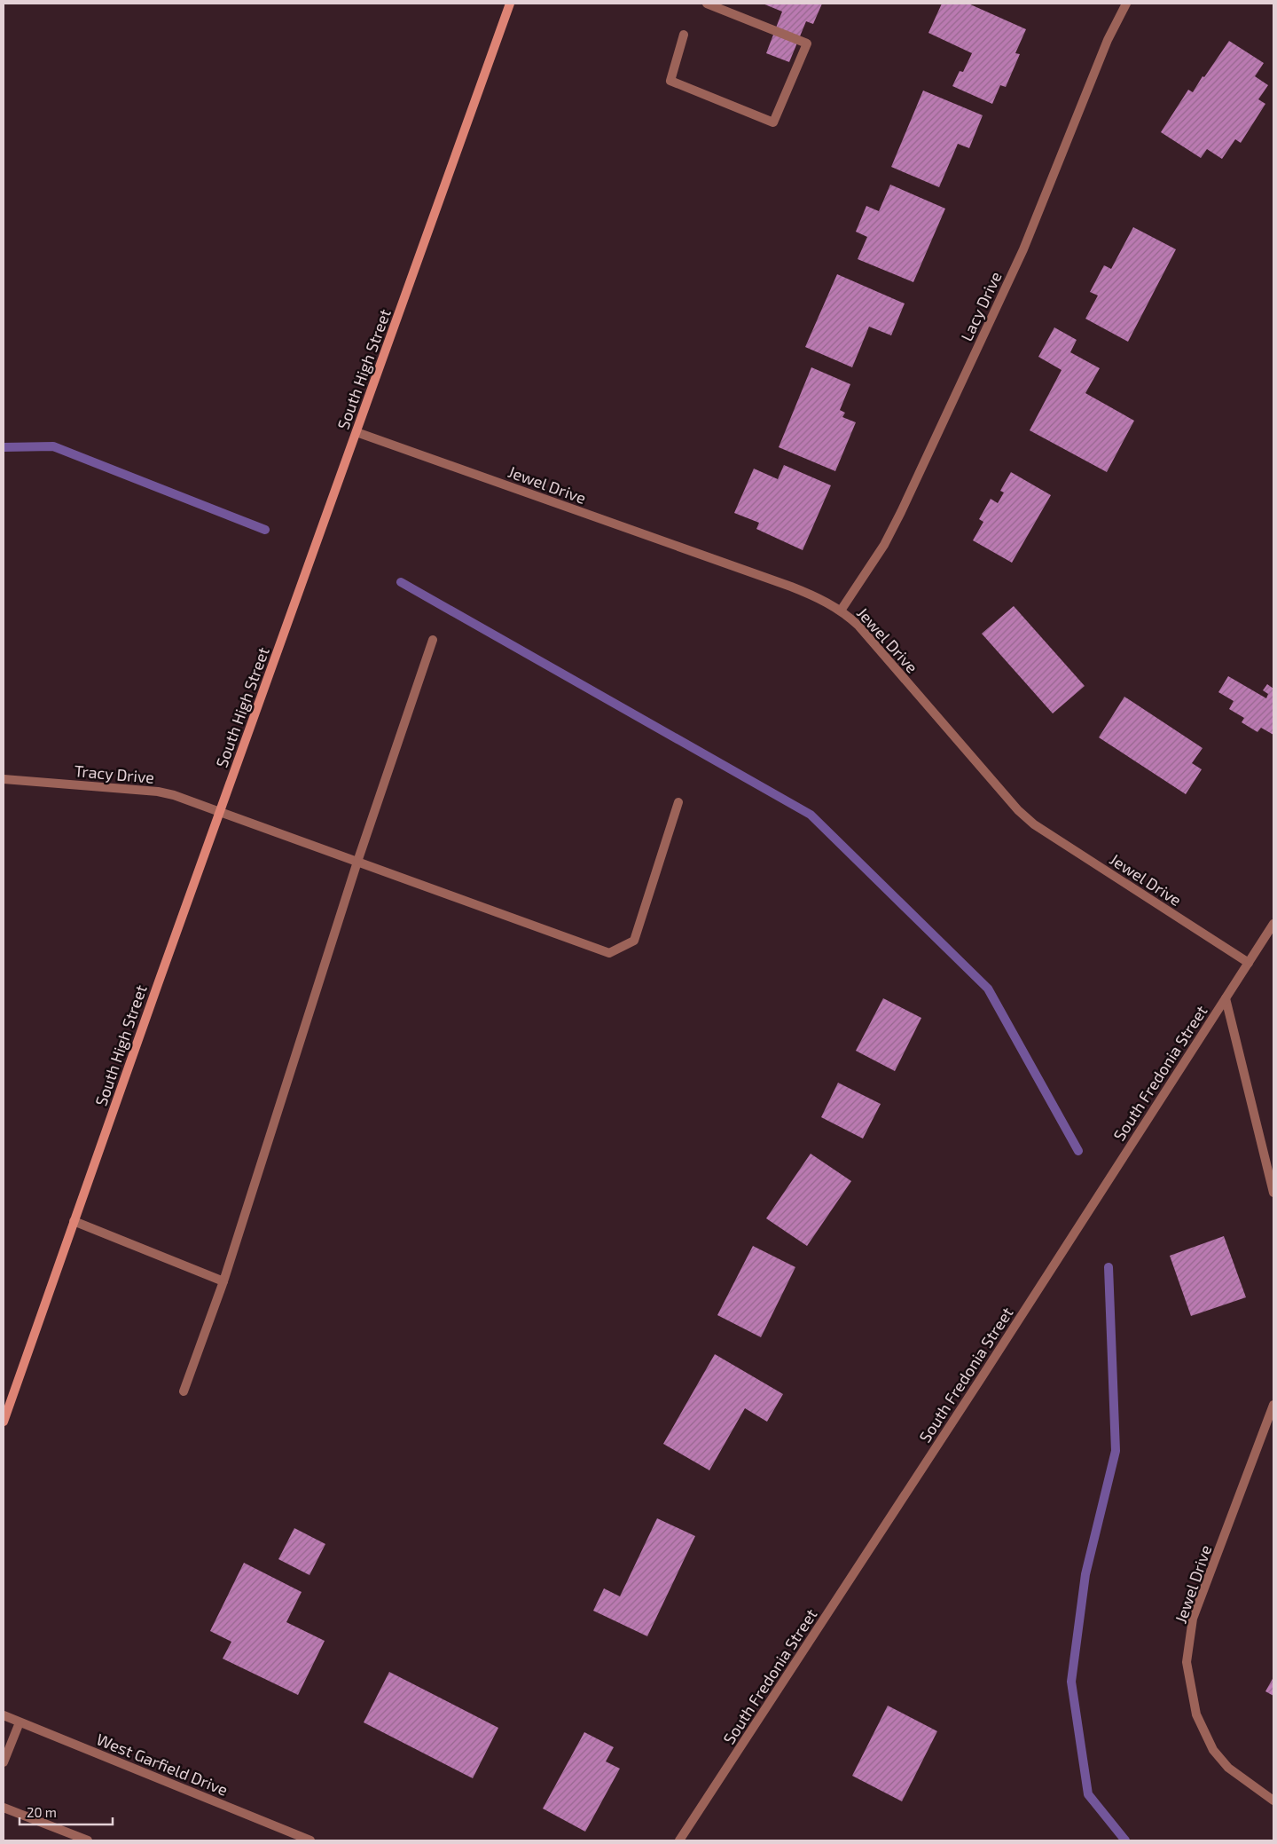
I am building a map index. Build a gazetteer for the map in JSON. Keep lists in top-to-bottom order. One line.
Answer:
{"streets":{"main road":["South High Street"],"street":["Lacy Drive","Jewel Drive","Tracy Drive","South Fredonia Street","West Garfield Drive"]},"crossings":[["Lacy Drive","Jewel Drive"],["South High Street","Jewel Drive"],["South High Street","Tracy Drive"],["Jewel Drive","South Fredonia Street"]],"scale_bar":"20 m"}
